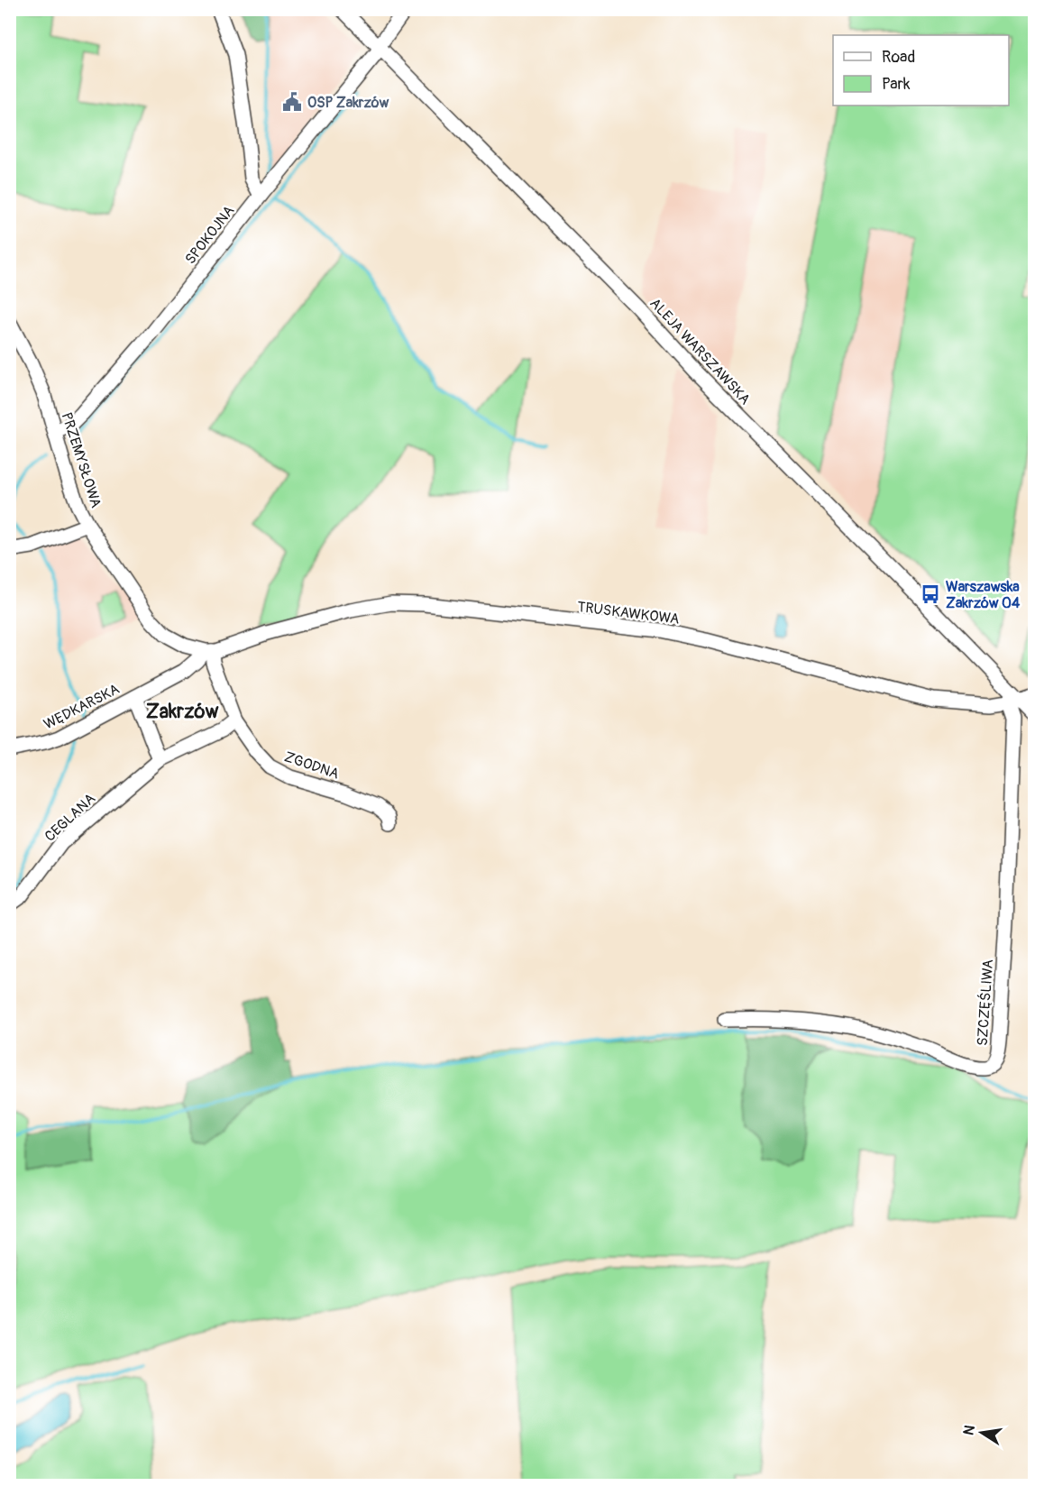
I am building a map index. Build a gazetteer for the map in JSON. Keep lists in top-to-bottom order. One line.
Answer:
{"streets":{"street":["SPOKOJNA","ALEJA WARSZAWSKA","PRZEMYSŁOWA","TRUSKAWKOWA","WĘDKARSKA","ZGODNA","CEGLANA","SZCZĘŚLIWA"]},"crossings":[["SPOKOJNA","ALEJA WARSZAWSKA"],["SPOKOJNA","PRZEMYSŁOWA"],["ALEJA WARSZAWSKA","TRUSKAWKOWA"],["ALEJA WARSZAWSKA","SZCZĘŚLIWA"],["PRZEMYSŁOWA","TRUSKAWKOWA"],["PRZEMYSŁOWA","WĘDKARSKA"],["PRZEMYSŁOWA","ZGODNA"],["TRUSKAWKOWA","WĘDKARSKA"],["TRUSKAWKOWA","ZGODNA"],["TRUSKAWKOWA","SZCZĘŚLIWA"],["WĘDKARSKA","ZGODNA"],["ZGODNA","CEGLANA"]],"districts":["Zakrzów"],"places":{"public building":["OSP Zakrzów"],"bus stop":["Warszawska Zakrzów 04"]},"legend":["Road","Park"],"north":"left"}
